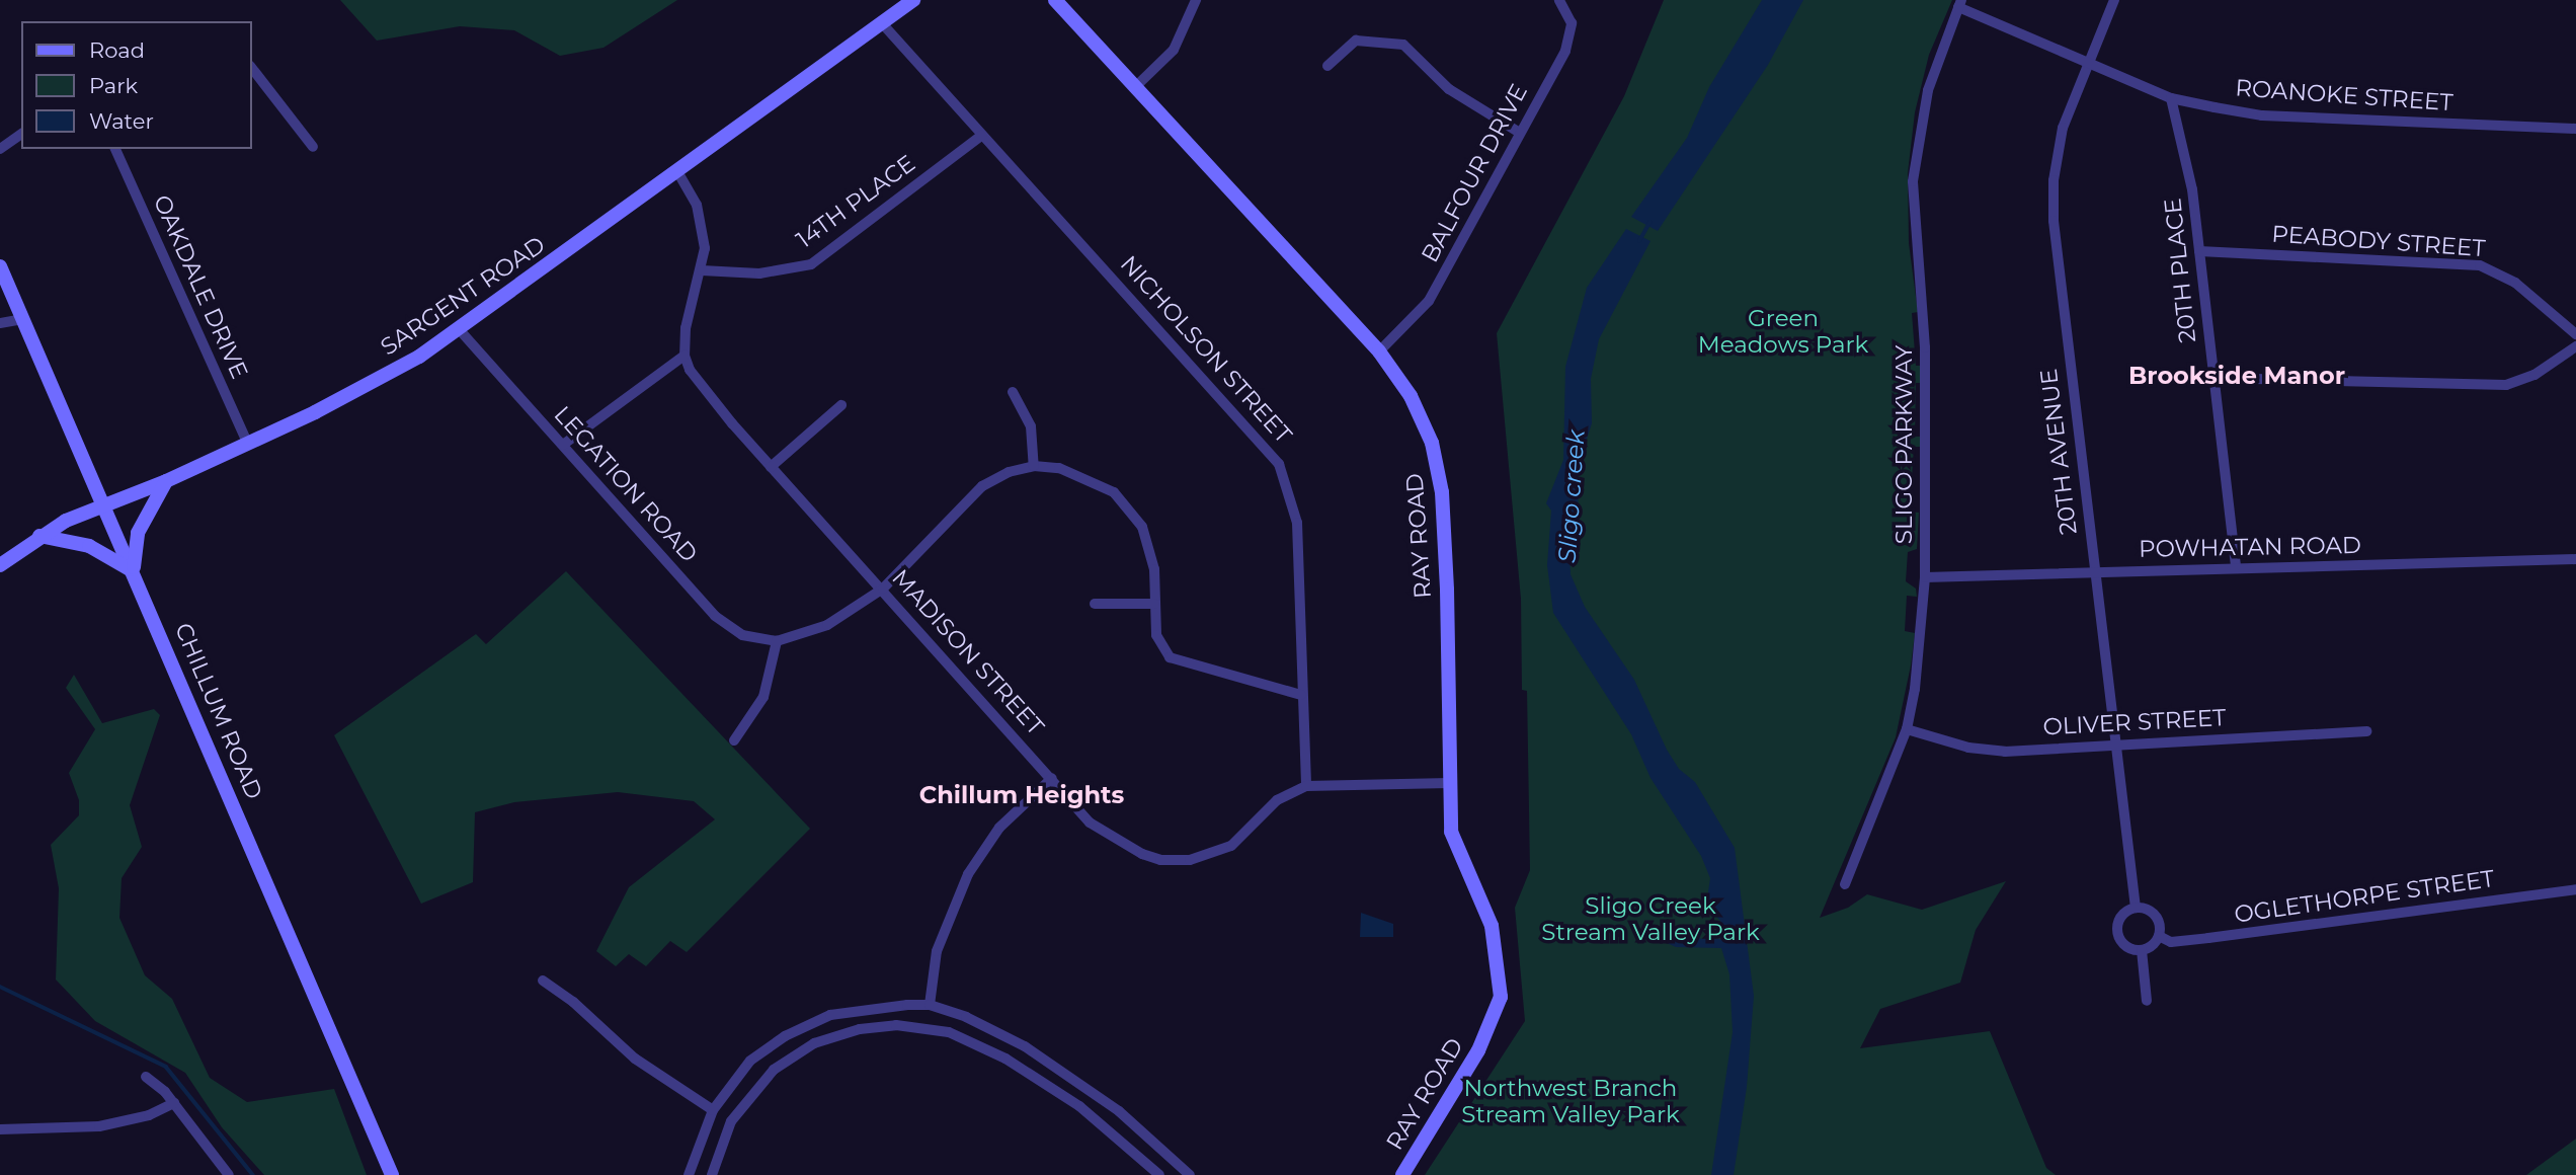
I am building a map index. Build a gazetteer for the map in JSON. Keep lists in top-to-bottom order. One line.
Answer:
{"streets":{"main road":["SARGENT ROAD","RAY ROAD","CHILLUM ROAD"],"street":["ROANOKE STREET","BALFOUR DRIVE","14TH PLACE","PEABODY STREET","20TH PLACE","OAKDALE DRIVE","NICHOLSON STREET","SLIGO PARKWAY","20TH AVENUE","LEGATION ROAD","POWHATAN ROAD","MADISON STREET","OLIVER STREET","OGLETHORPE STREET"]},"crossings":[["ROANOKE STREET","20TH PLACE"],["ROANOKE STREET","SLIGO PARKWAY"],["ROANOKE STREET","20TH AVENUE"],["BALFOUR DRIVE","RAY ROAD"],["14TH PLACE","NICHOLSON STREET"],["PEABODY STREET","20TH PLACE"],["20TH PLACE","POWHATAN ROAD"],["OAKDALE DRIVE","SARGENT ROAD"],["SARGENT ROAD","NICHOLSON STREET"],["SARGENT ROAD","LEGATION ROAD"],["SARGENT ROAD","CHILLUM ROAD"],["NICHOLSON STREET","MADISON STREET"],["SLIGO PARKWAY","POWHATAN ROAD"],["SLIGO PARKWAY","OLIVER STREET"],["20TH AVENUE","POWHATAN ROAD"],["20TH AVENUE","OLIVER STREET"],["20TH AVENUE","OGLETHORPE STREET"],["RAY ROAD","MADISON STREET"]],"districts":["Brookside Manor","Chillum Heights"],"water":["Sligo creek"],"parks":["Green Meadows Park","Sligo Creek Stream Valley Park","Northwest Branch Stream Valley Park"],"legend":["Road","Park","Water"]}
